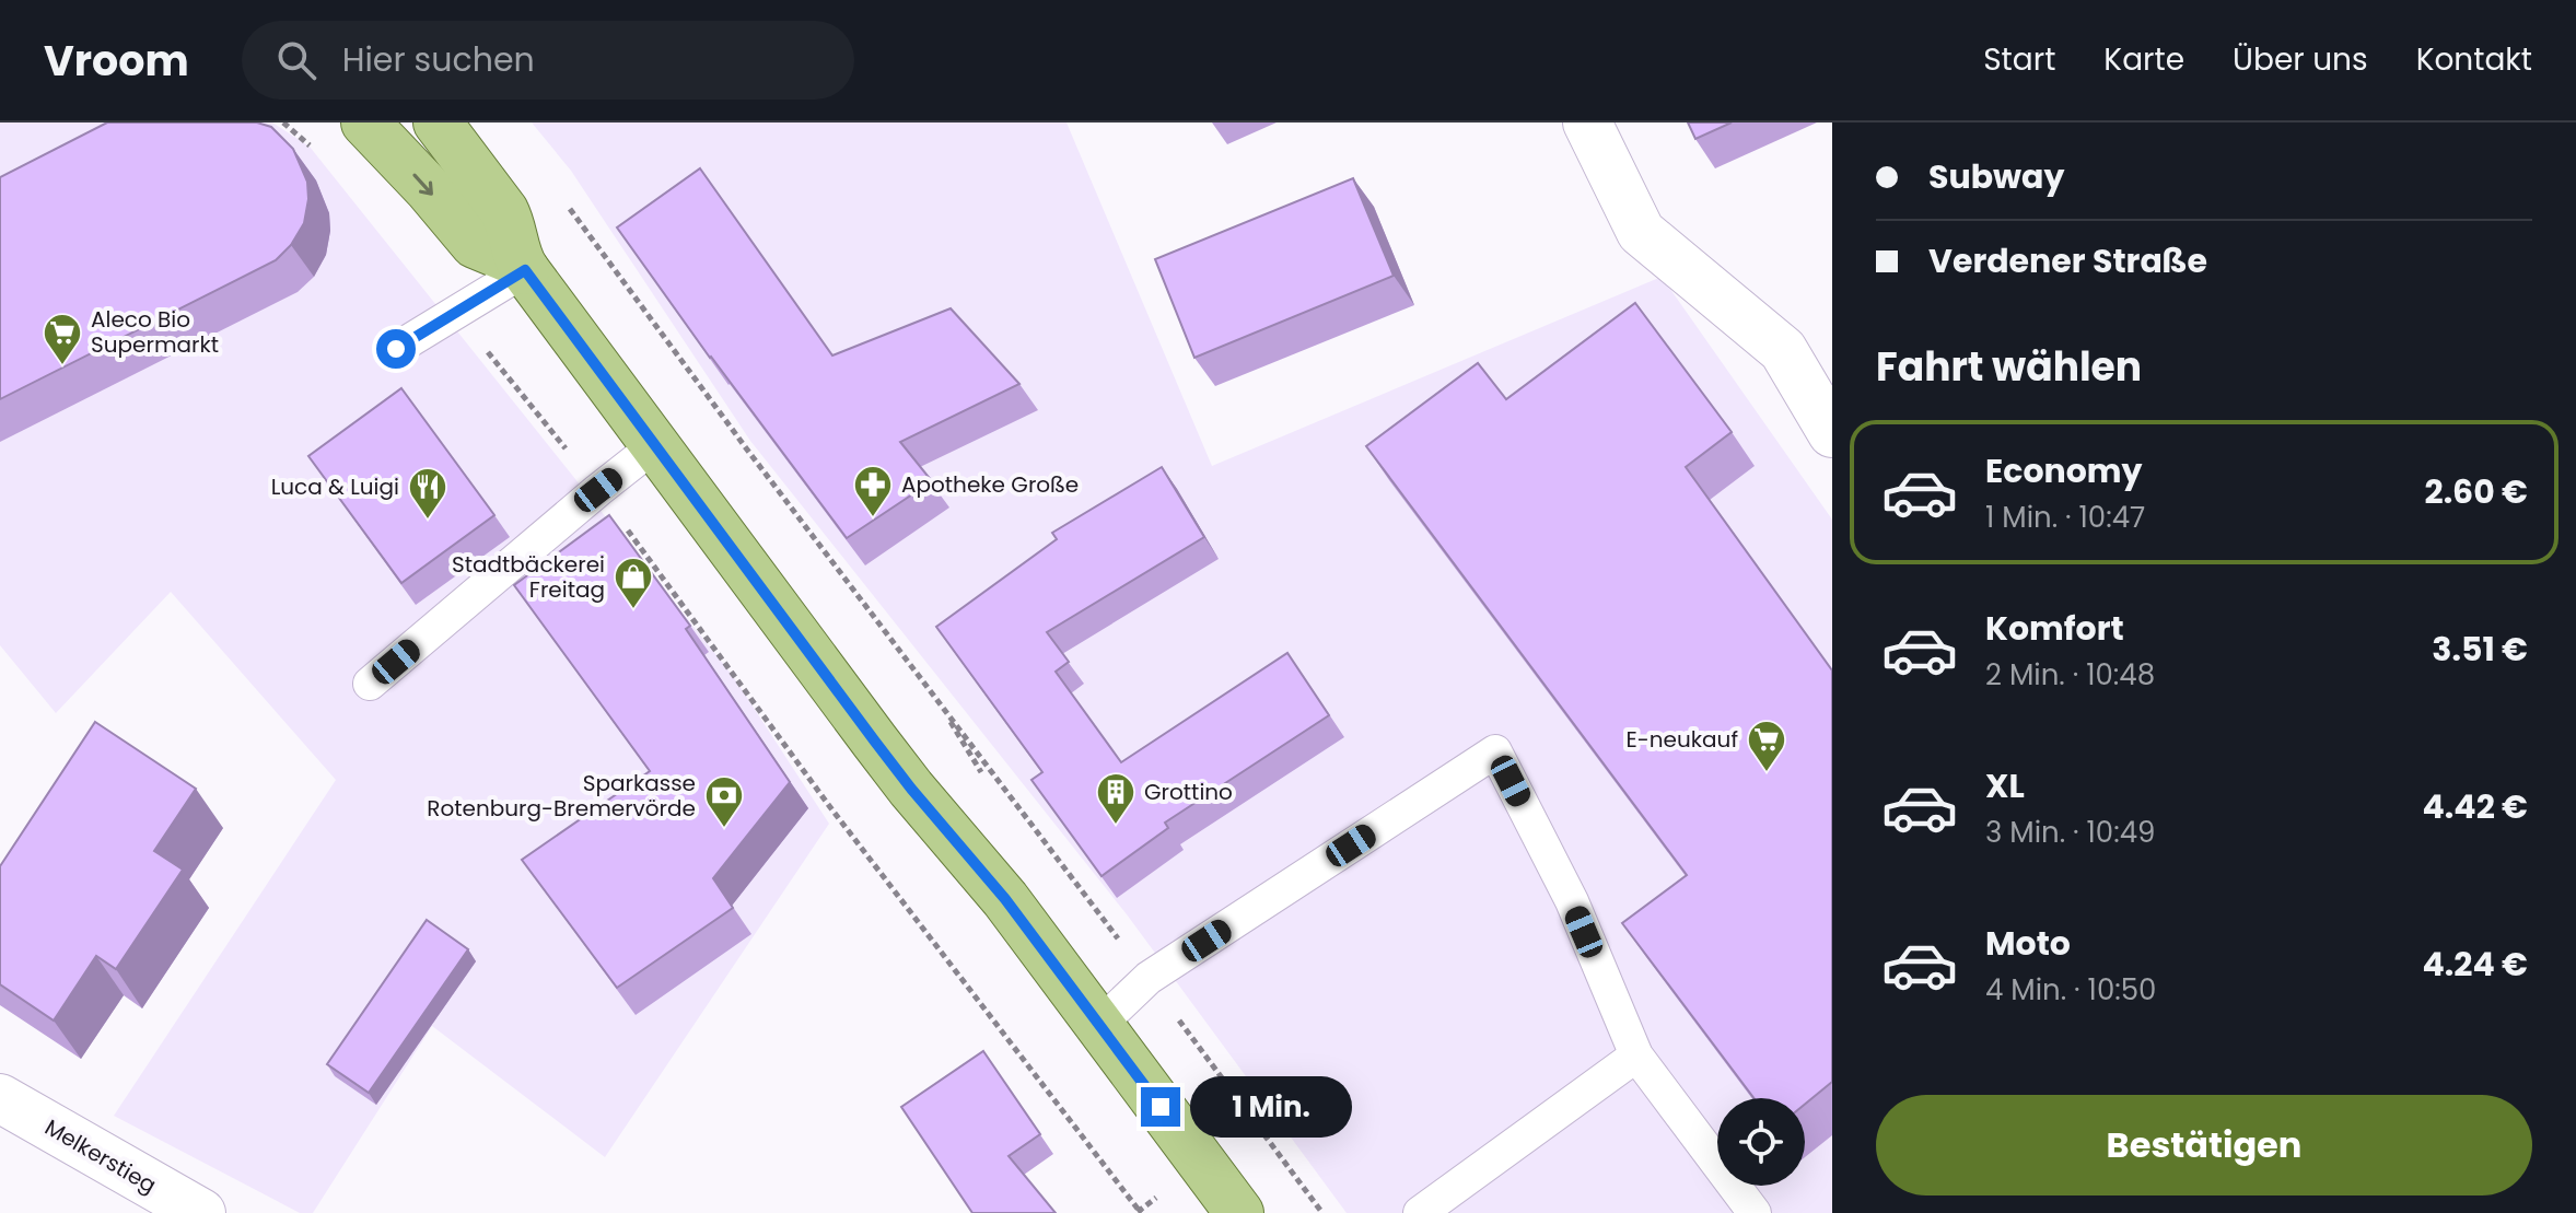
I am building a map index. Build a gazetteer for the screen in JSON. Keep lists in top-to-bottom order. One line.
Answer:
{"streets":{"street":["Melkerstieg"]},"places":{"supermarket":["Aleco Bio Supermarkt","E-neukauf"],"pharmacy":["Apotheke Große"],"restaurant":["Luca & Luigi"],"shop":["Stadtbäckerei Freitag"],"building":["Grottino"],"bank":["Sparkasse Rotenburg-Bremervörde"]},"page":{"header":"Vroom","search":"Hier suchen","nav":["Start","Karte","Über uns","Kontakt"],"banner":["Subway","Verdener Straße"],"heading":"Fahrt wählen","list":[{"name":"Economy","note":"1 Min. · 10:47","value":"2.60 €"},{"name":"Komfort","note":"2 Min. · 10:48","value":"3.51 €"},{"name":"XL","note":"3 Min. · 10:49","value":"4.42 €"},{"name":"Moto","note":"4 Min. · 10:50","value":"4.24 €"}],"bubble":"1 Min.","buttons":"Bestätigen"}}
